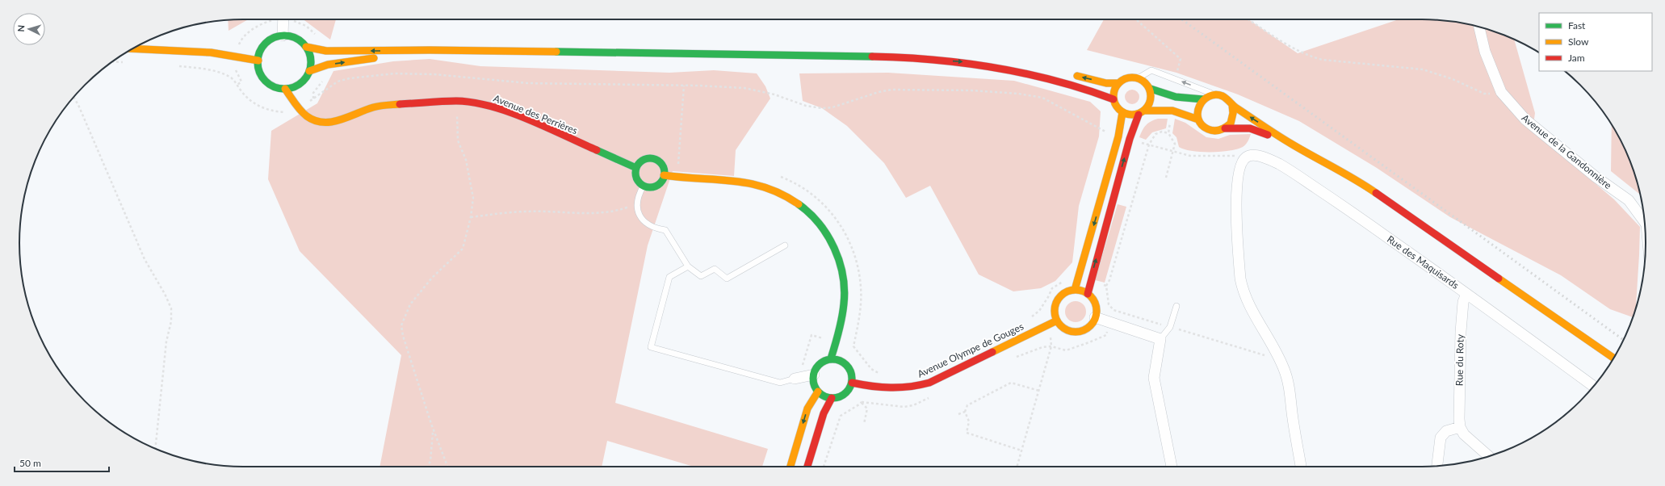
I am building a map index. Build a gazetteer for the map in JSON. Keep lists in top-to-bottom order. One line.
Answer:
{"streets":{"main road":["Avenue des Perrières","Avenue Olympe de Gouges"],"street":["Avenue de la Gandonnière","Rue des Maquisards","Rue du Roty"]},"crossings":[["Rue des Maquisards","Rue du Roty"]],"legend":["Fast","Slow","Jam"],"scale_bar":"50 m","north":"left"}
